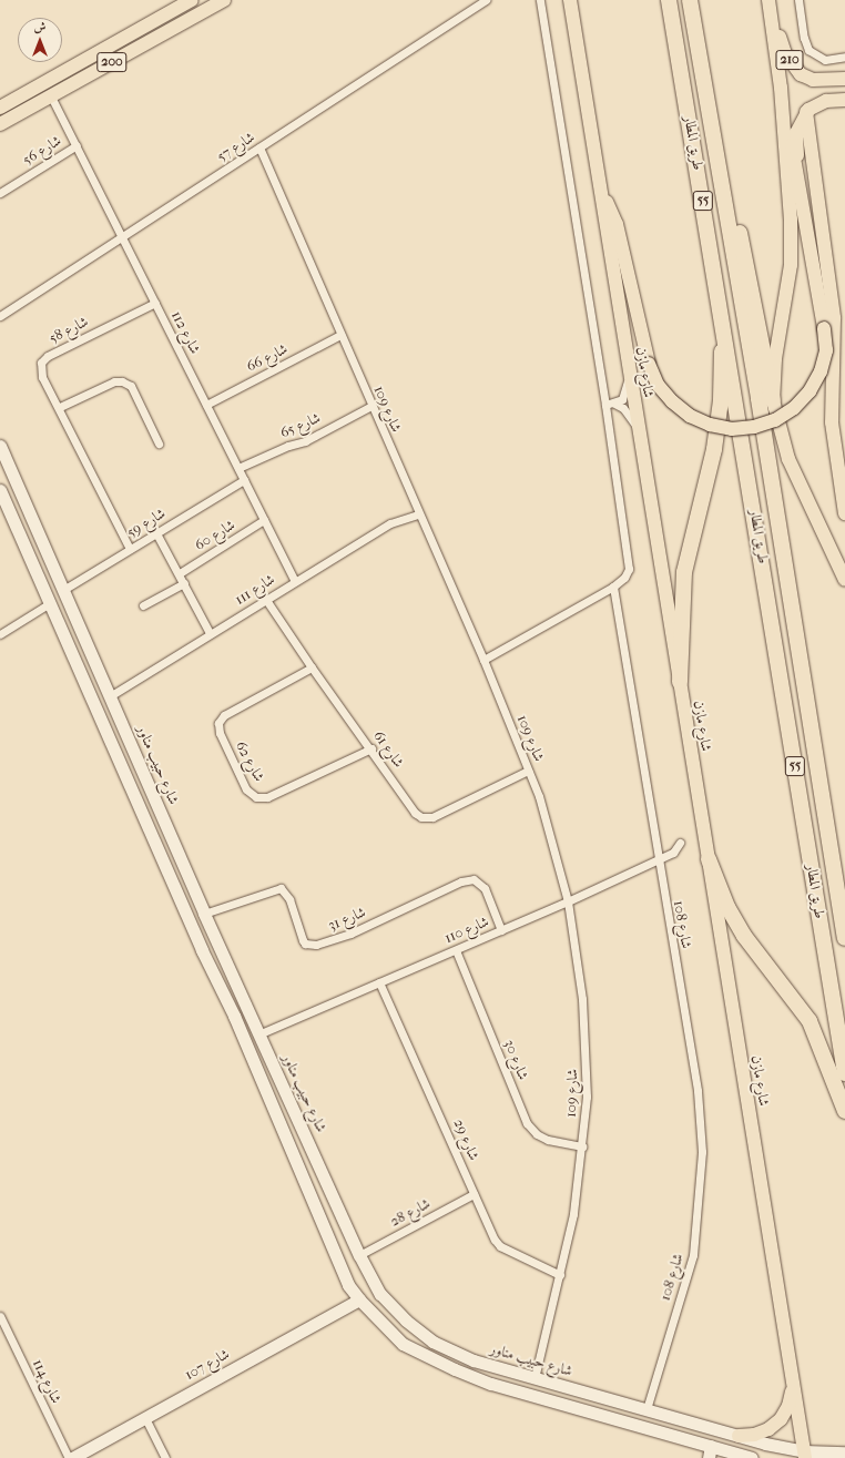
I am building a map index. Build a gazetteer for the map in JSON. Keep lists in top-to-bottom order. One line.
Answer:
{"streets":{"highway":["طريق المطار","55"],"main road":["210","200","شارع مازن"],"street":["شارع 57","شارع 56","شارع 58","شارع 112","شارع 66","شارع 109","شارع 65","شارع 59","شارع 60","شارع 111","شارع 61","شارع 62","شارع حبيب مناور","شارع 31","شارع 108","شارع 110","شارع 30","شارع 29","شارع 28","شارع 107","شارع 114"]},"crossings":[["200","شارع 112"],["شارع 57","شارع 112"],["شارع 57","شارع 109"],["شارع 56","شارع 112"],["شارع 58","شارع 112"],["شارع 58","شارع 59"],["شارع 112","شارع 66"],["شارع 112","شارع 65"],["شارع 112","شارع 59"],["شارع 112","شارع 60"],["شارع 112","شارع 111"],["شارع 66","شارع 109"],["شارع مازن","شارع حبيب مناور"],["شارع 109","شارع 65"],["شارع 109","شارع 111"],["شارع 109","شارع 61"],["شارع 109","شارع حبيب مناور"],["شارع 109","شارع 110"],["شارع 109","شارع 30"],["شارع 109","شارع 29"],["شارع 59","شارع حبيب مناور"],["شارع 111","شارع 61"],["شارع 111","شارع حبيب مناور"],["شارع 61","شارع 62"],["شارع حبيب مناور","شارع 31"],["شارع حبيب مناور","شارع 108"],["شارع حبيب مناور","شارع 110"],["شارع حبيب مناور","شارع 28"],["شارع 31","شارع 110"],["شارع 108","شارع 110"],["شارع 110","شارع 30"],["شارع 110","شارع 29"],["شارع 29","شارع 28"]],"north":"top"}
